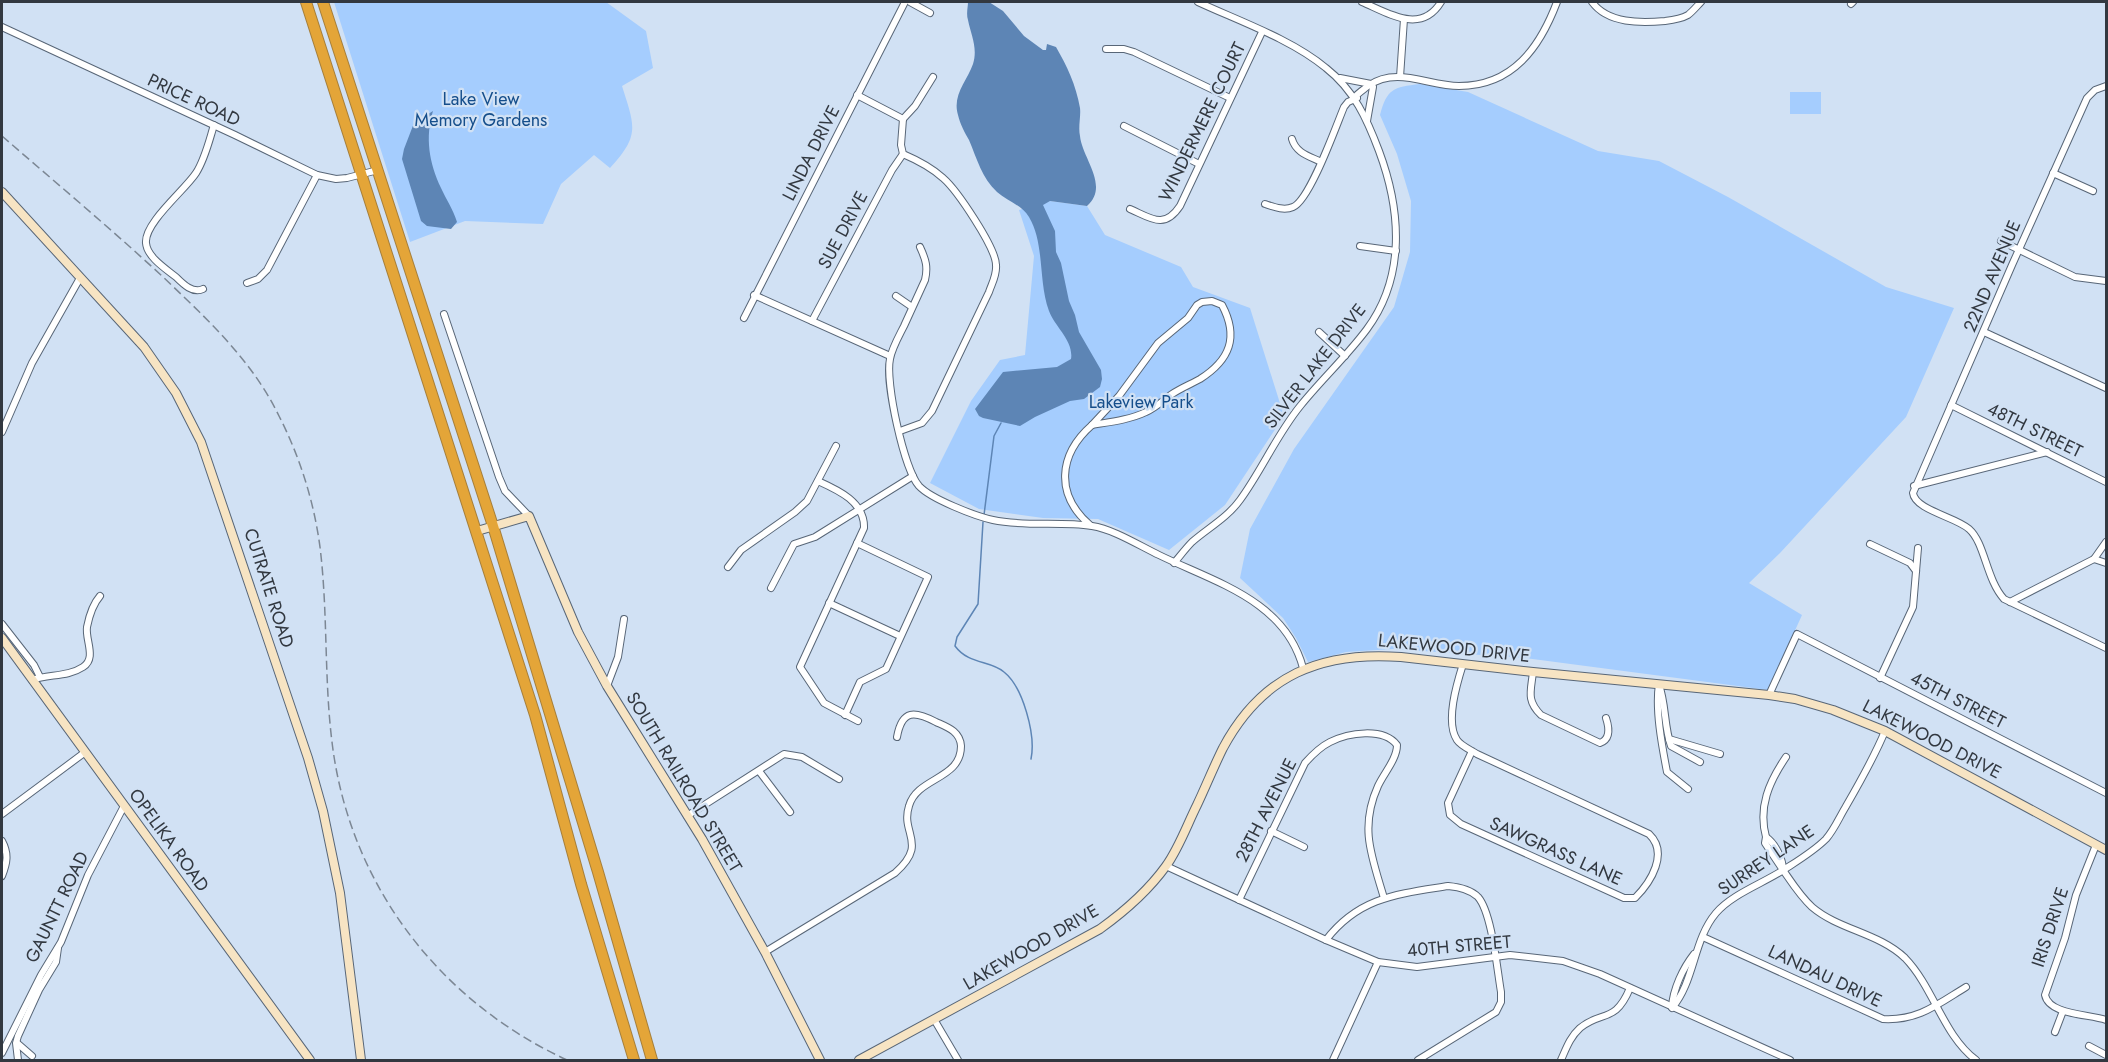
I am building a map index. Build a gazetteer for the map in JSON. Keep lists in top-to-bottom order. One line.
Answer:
{"streets":{"street":["PRICE ROAD","WINDERMERE COURT","LINDA DRIVE","SUE DRIVE","22ND AVENUE","SILVER LAKE DRIVE","48TH STREET","CUTRATE ROAD","LAKEWOOD DRIVE","45TH STREET","SOUTH RAILROAD STREET","28TH AVENUE","OPELIKA ROAD","SAWGRASS LANE","SURREY LANE","GAUNTT ROAD","IRIS DRIVE","40TH STREET","LANDAU DRIVE"]},"crossings":[["WINDERMERE COURT","SILVER LAKE DRIVE"],["22ND AVENUE","48TH STREET"],["LAKEWOOD DRIVE","45TH STREET"],["LAKEWOOD DRIVE","SAWGRASS LANE"],["LAKEWOOD DRIVE","SURREY LANE"],["LAKEWOOD DRIVE","IRIS DRIVE"],["LAKEWOOD DRIVE","40TH STREET"],["28TH AVENUE","40TH STREET"],["OPELIKA ROAD","GAUNTT ROAD"],["SURREY LANE","40TH STREET"],["SURREY LANE","LANDAU DRIVE"]],"parks":["Lake View Memory Gardens","Lakeview Park"]}
